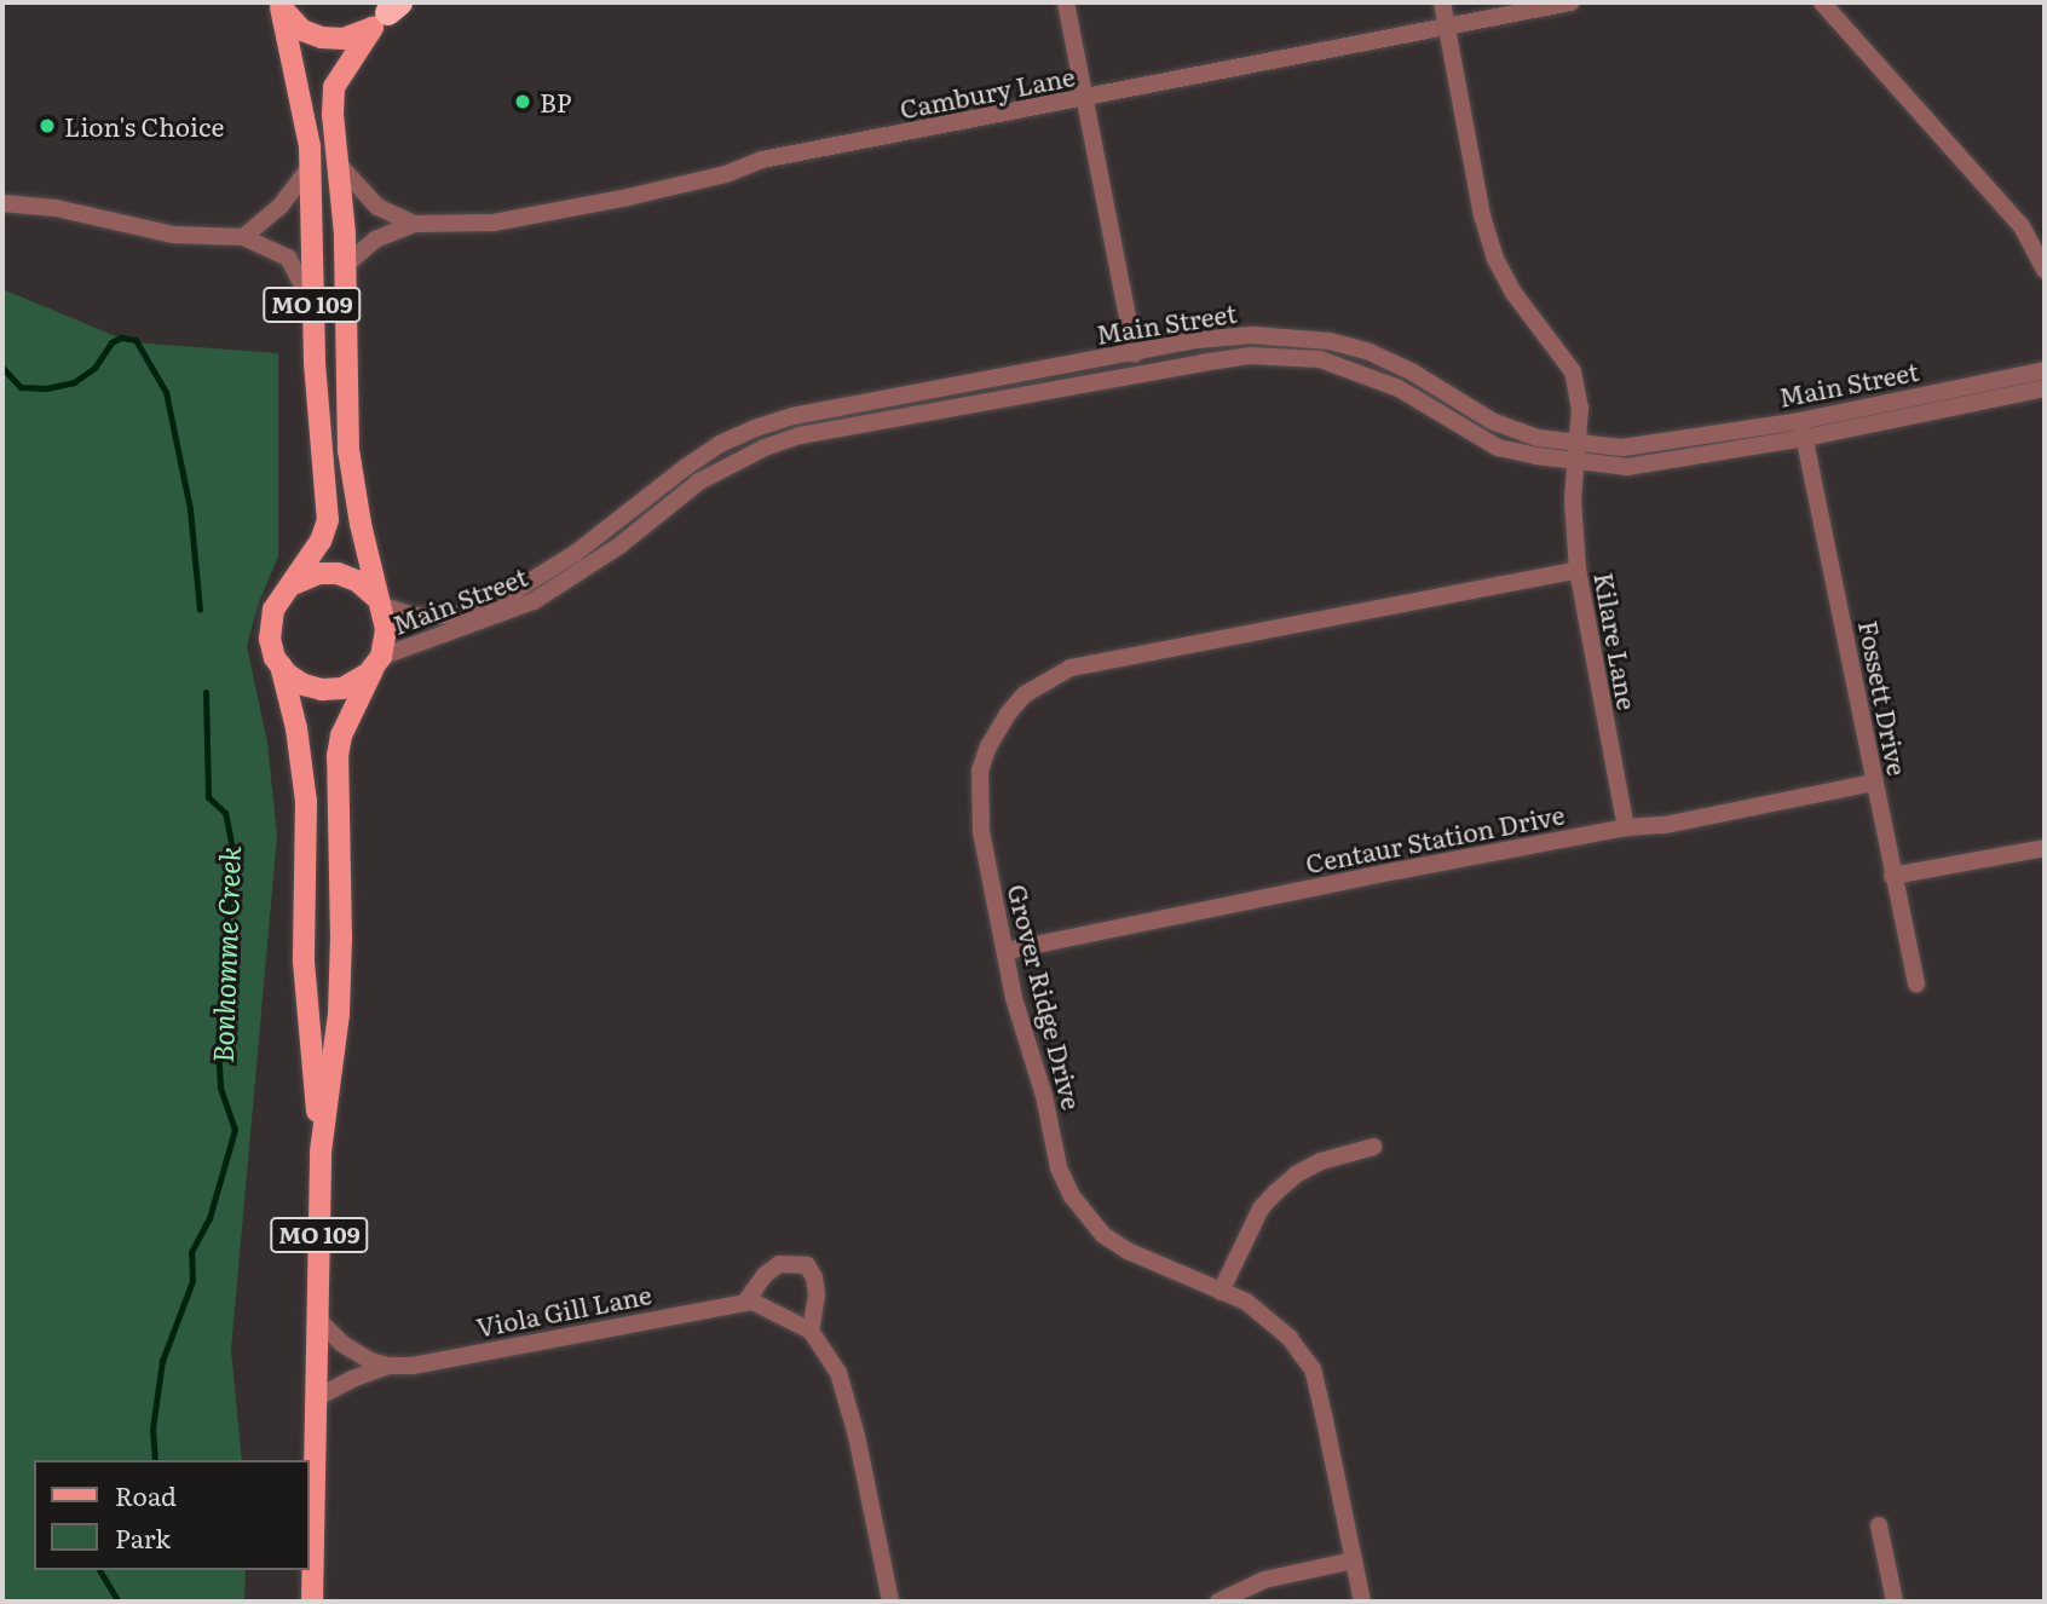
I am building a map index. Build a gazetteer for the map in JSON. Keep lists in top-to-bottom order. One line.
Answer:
{"streets":{"main road":["MO 109"],"street":["Cambury Lane","Main Street","Kilare Lane","Fossett Drive","Centaur Station Drive","Grover Ridge Drive","Viola Gill Lane"]},"crossings":[["Cambury Lane","MO 109"],["Cambury Lane","Kilare Lane"],["MO 109","Main Street"],["MO 109","Viola Gill Lane"],["Main Street","Kilare Lane"],["Main Street","Fossett Drive"],["Kilare Lane","Centaur Station Drive"],["Kilare Lane","Grover Ridge Drive"],["Fossett Drive","Centaur Station Drive"],["Centaur Station Drive","Grover Ridge Drive"]],"water":["Bonhomme Creek"],"places":["BP","Lion's Choice"],"legend":["Road","Park"]}
